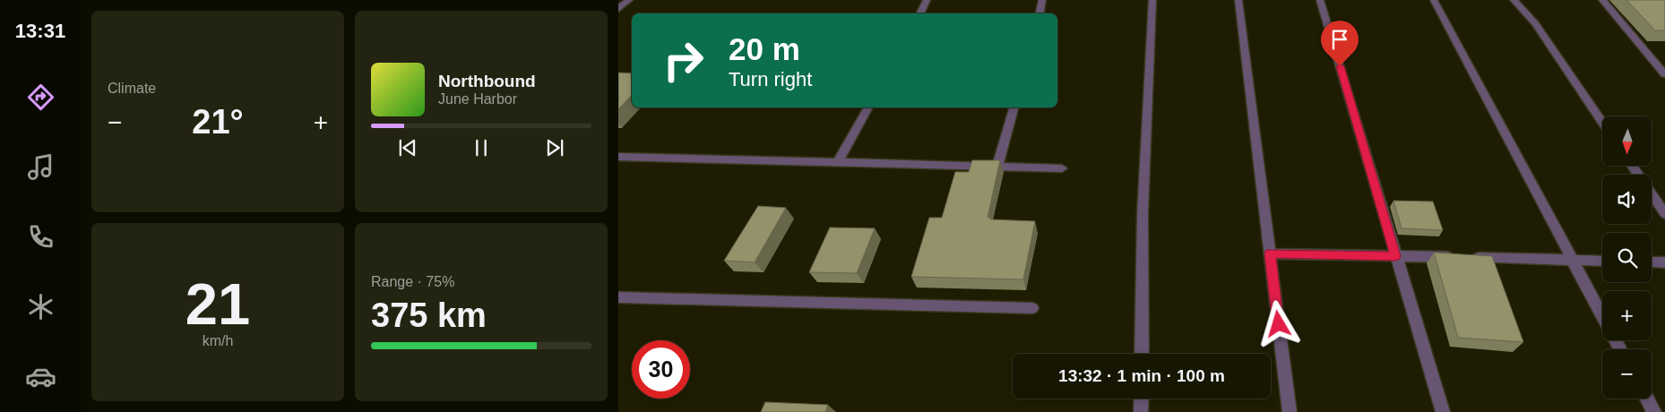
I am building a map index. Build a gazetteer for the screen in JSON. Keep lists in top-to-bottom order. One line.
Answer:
{"north":"bottom","page":{"tabs":"13:31","tile":["Climate",["21","km/h"],["Range · 75%","375 km"]],"turn":["20 m","Turn right"],"song":["Northbound","June Harbor"],"heat":["−","21°","+"],"map_buttons":["+","−"],"limit":"30","trip":"13:32 · 1 min · 100 m"}}
